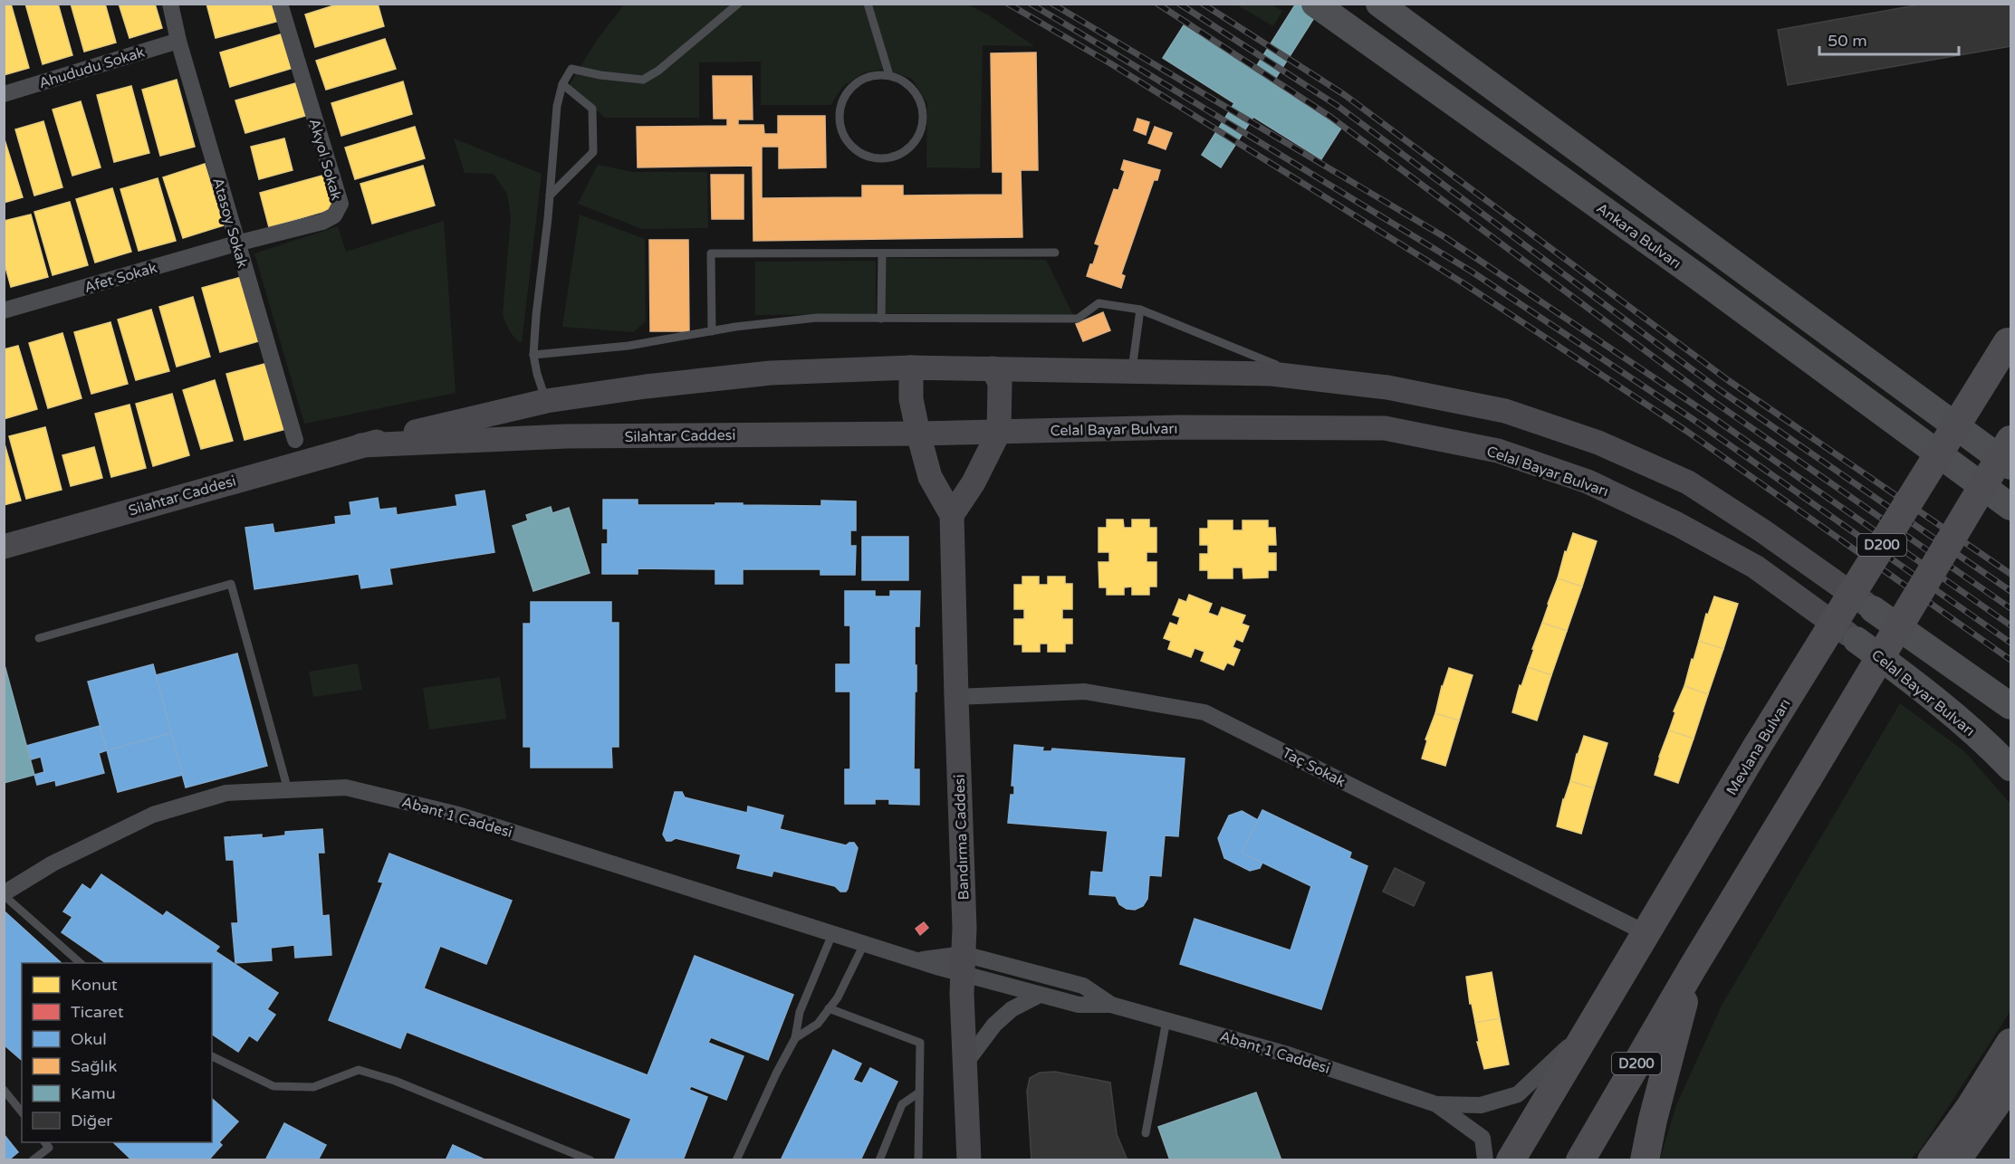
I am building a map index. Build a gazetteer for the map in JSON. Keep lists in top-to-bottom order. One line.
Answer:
{"streets":{"highway":["D200","Mevlana Bulvarı"],"main road":["Ankara Bulvarı","Celal Bayar Bulvarı","Silahtar Caddesi","Bandırma Caddesi"],"street":["Ahududu Sokak","Akyol Sokak","Atasoy Sokak","Afet Sokak","Taç Sokak","Abant 1 Caddesi"]},"crossings":[["Ahududu Sokak","Atasoy Sokak"],["Akyol Sokak","Atasoy Sokak"],["Akyol Sokak","Afet Sokak"],["Atasoy Sokak","Afet Sokak"],["Celal Bayar Bulvarı","Silahtar Caddesi"],["Silahtar Caddesi","Bandırma Caddesi"],["Mevlana Bulvarı","Taç Sokak"],["Mevlana Bulvarı","Abant 1 Caddesi"],["Taç Sokak","Bandırma Caddesi"],["Abant 1 Caddesi","Bandırma Caddesi"]],"legend":["Konut","Ticaret","Okul","Sağlık","Kamu","Diğer"],"scale_bar":"50 m"}
